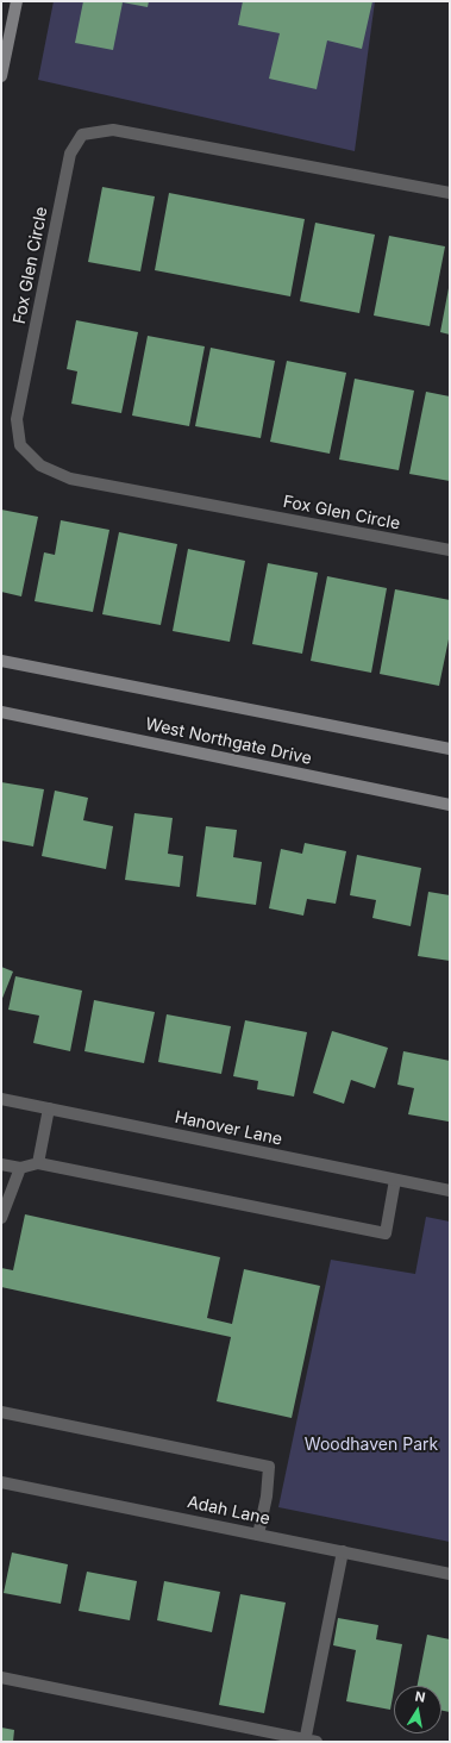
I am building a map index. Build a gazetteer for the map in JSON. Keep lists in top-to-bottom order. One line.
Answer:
{"streets":{"main road":["West Northgate Drive"],"street":["Fox Glen Circle","Hanover Lane","Adah Lane"]},"parks":["Woodhaven Park"],"north":"top"}
